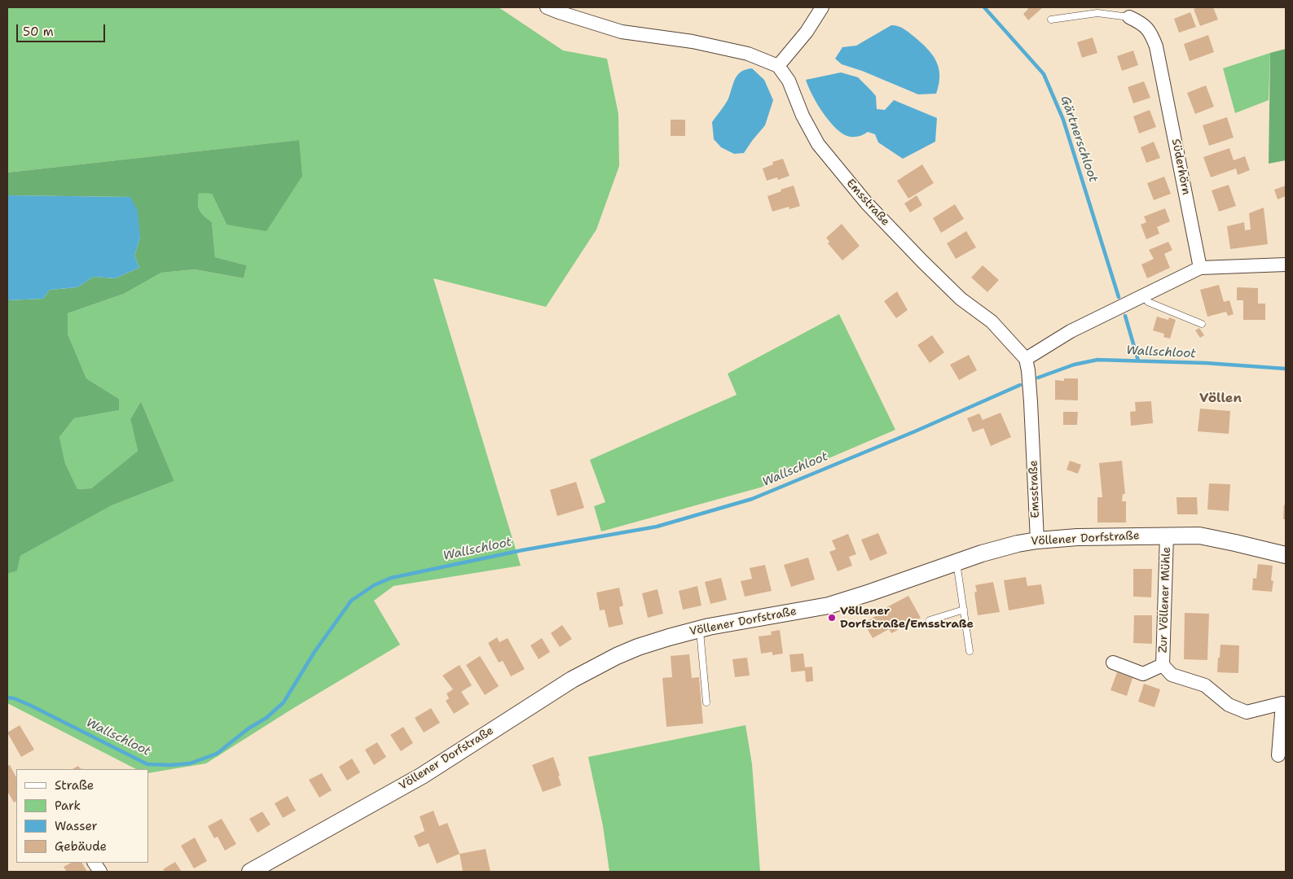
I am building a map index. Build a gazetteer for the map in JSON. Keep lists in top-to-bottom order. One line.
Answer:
{"streets":{"street":["Süderhörn","Emsstraße","Völlener Dorfstraße","Zur Völlener Mühle"]},"crossings":[["Emsstraße","Völlener Dorfstraße"],["Völlener Dorfstraße","Zur Völlener Mühle"]],"districts":["Völlen"],"water":["Gärtnerschloot","Wallschloot"],"places":["Völlener Dorfstraße/Emsstraße"],"legend":["Straße","Park","Wasser","Gebäude"],"scale_bar":"50 m"}
